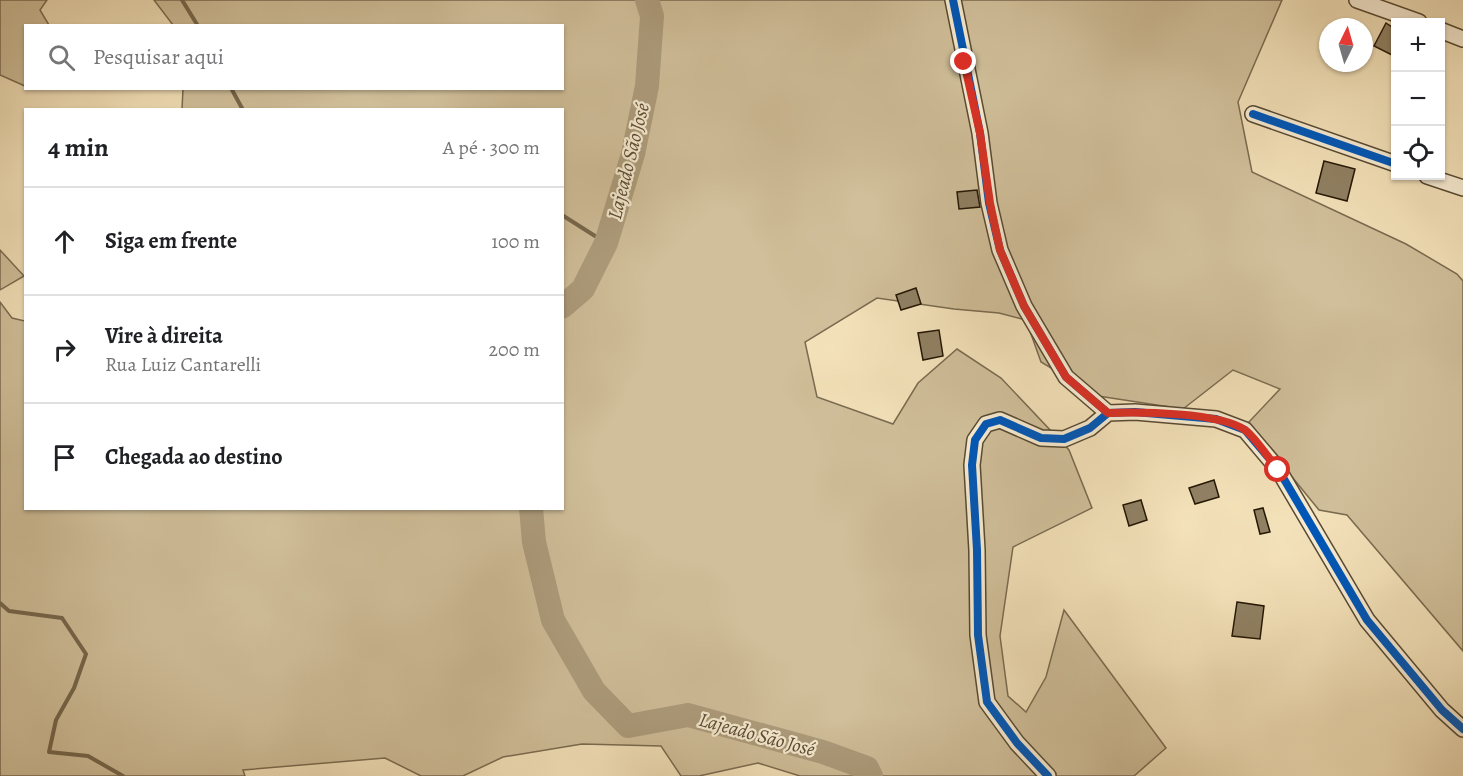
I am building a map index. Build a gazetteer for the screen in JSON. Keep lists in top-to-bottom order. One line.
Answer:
{"water":["Lajeado São José"],"north":"top","page":{"map_buttons":["+","−"],"search":"Pesquisar aqui","heading":["4 min","A pé · 300 m"],"list":[["Siga em frente","100 m"],["Vire à direita","Rua Luiz Cantarelli","200 m"],"Chegada ao destino"]}}
